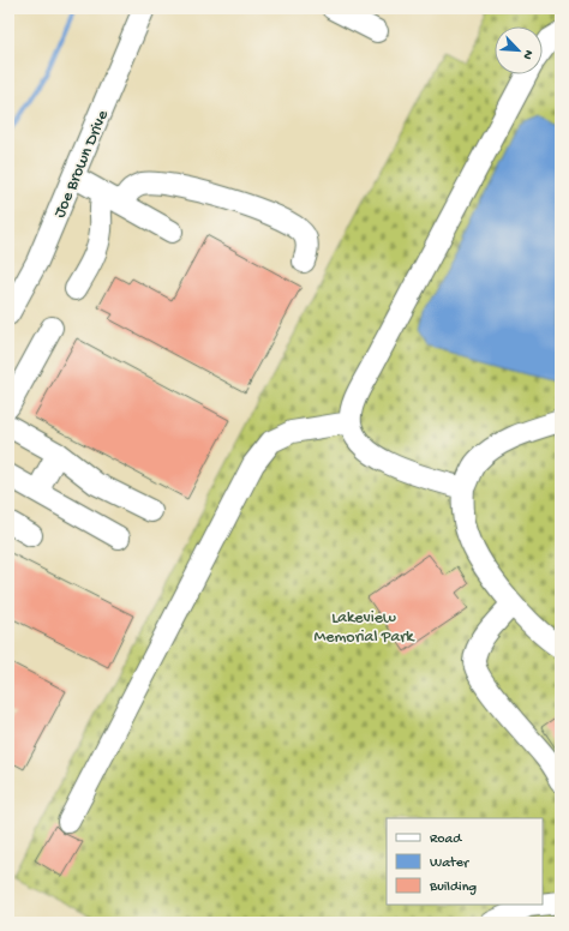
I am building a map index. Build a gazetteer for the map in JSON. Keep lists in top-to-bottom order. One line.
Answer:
{"streets":{"street":["Joe Brown Drive"]},"parks":["Lakeview Memorial Park"],"legend":["Road","Water","Building"],"north":"bottom right"}
